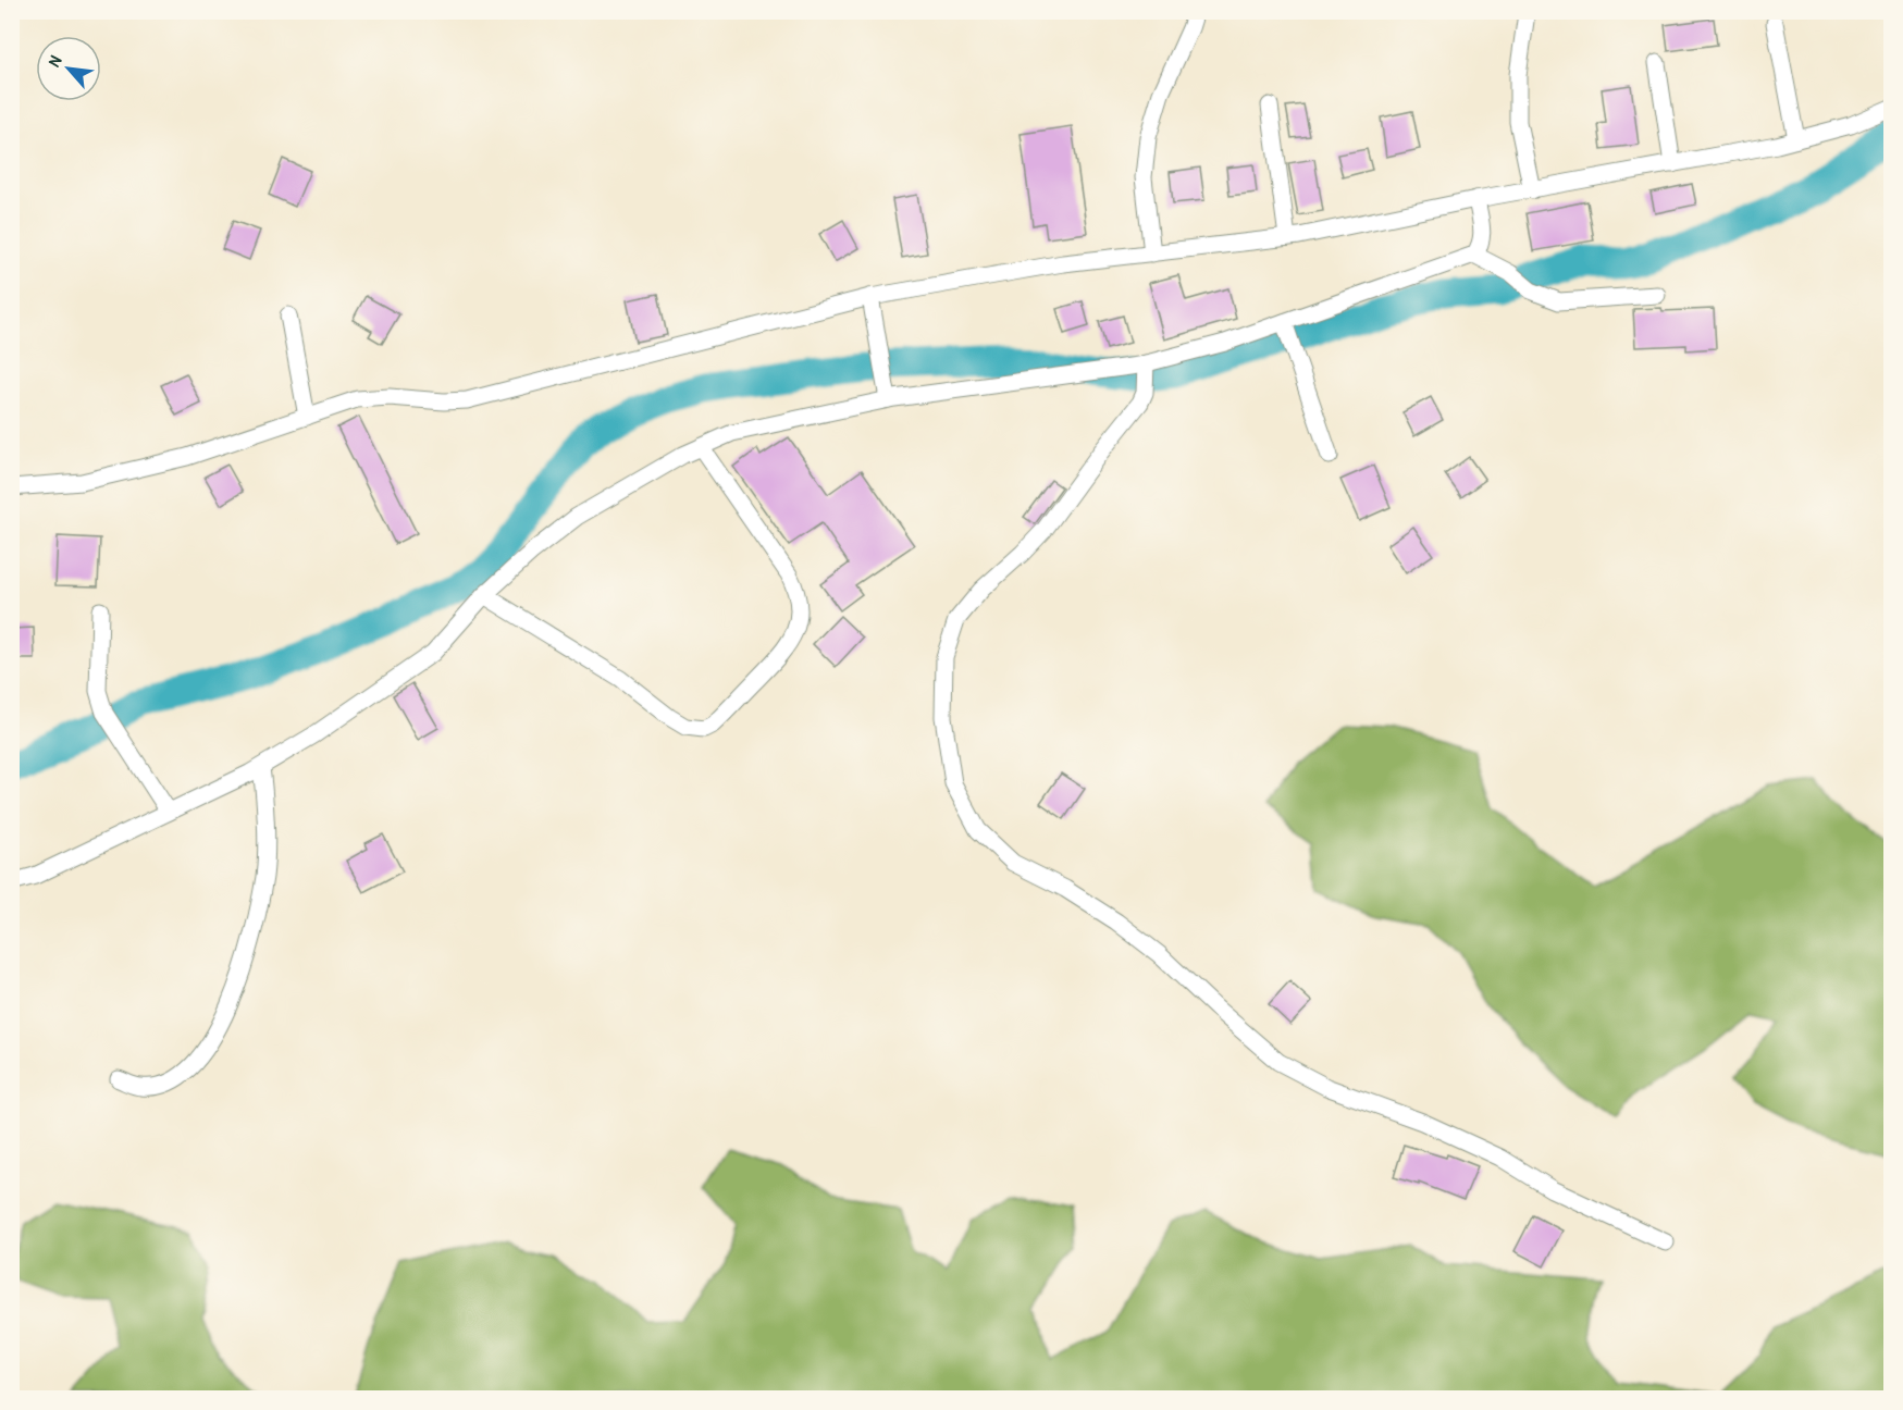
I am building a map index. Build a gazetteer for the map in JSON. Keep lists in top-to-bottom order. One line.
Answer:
{"north":"top left"}
